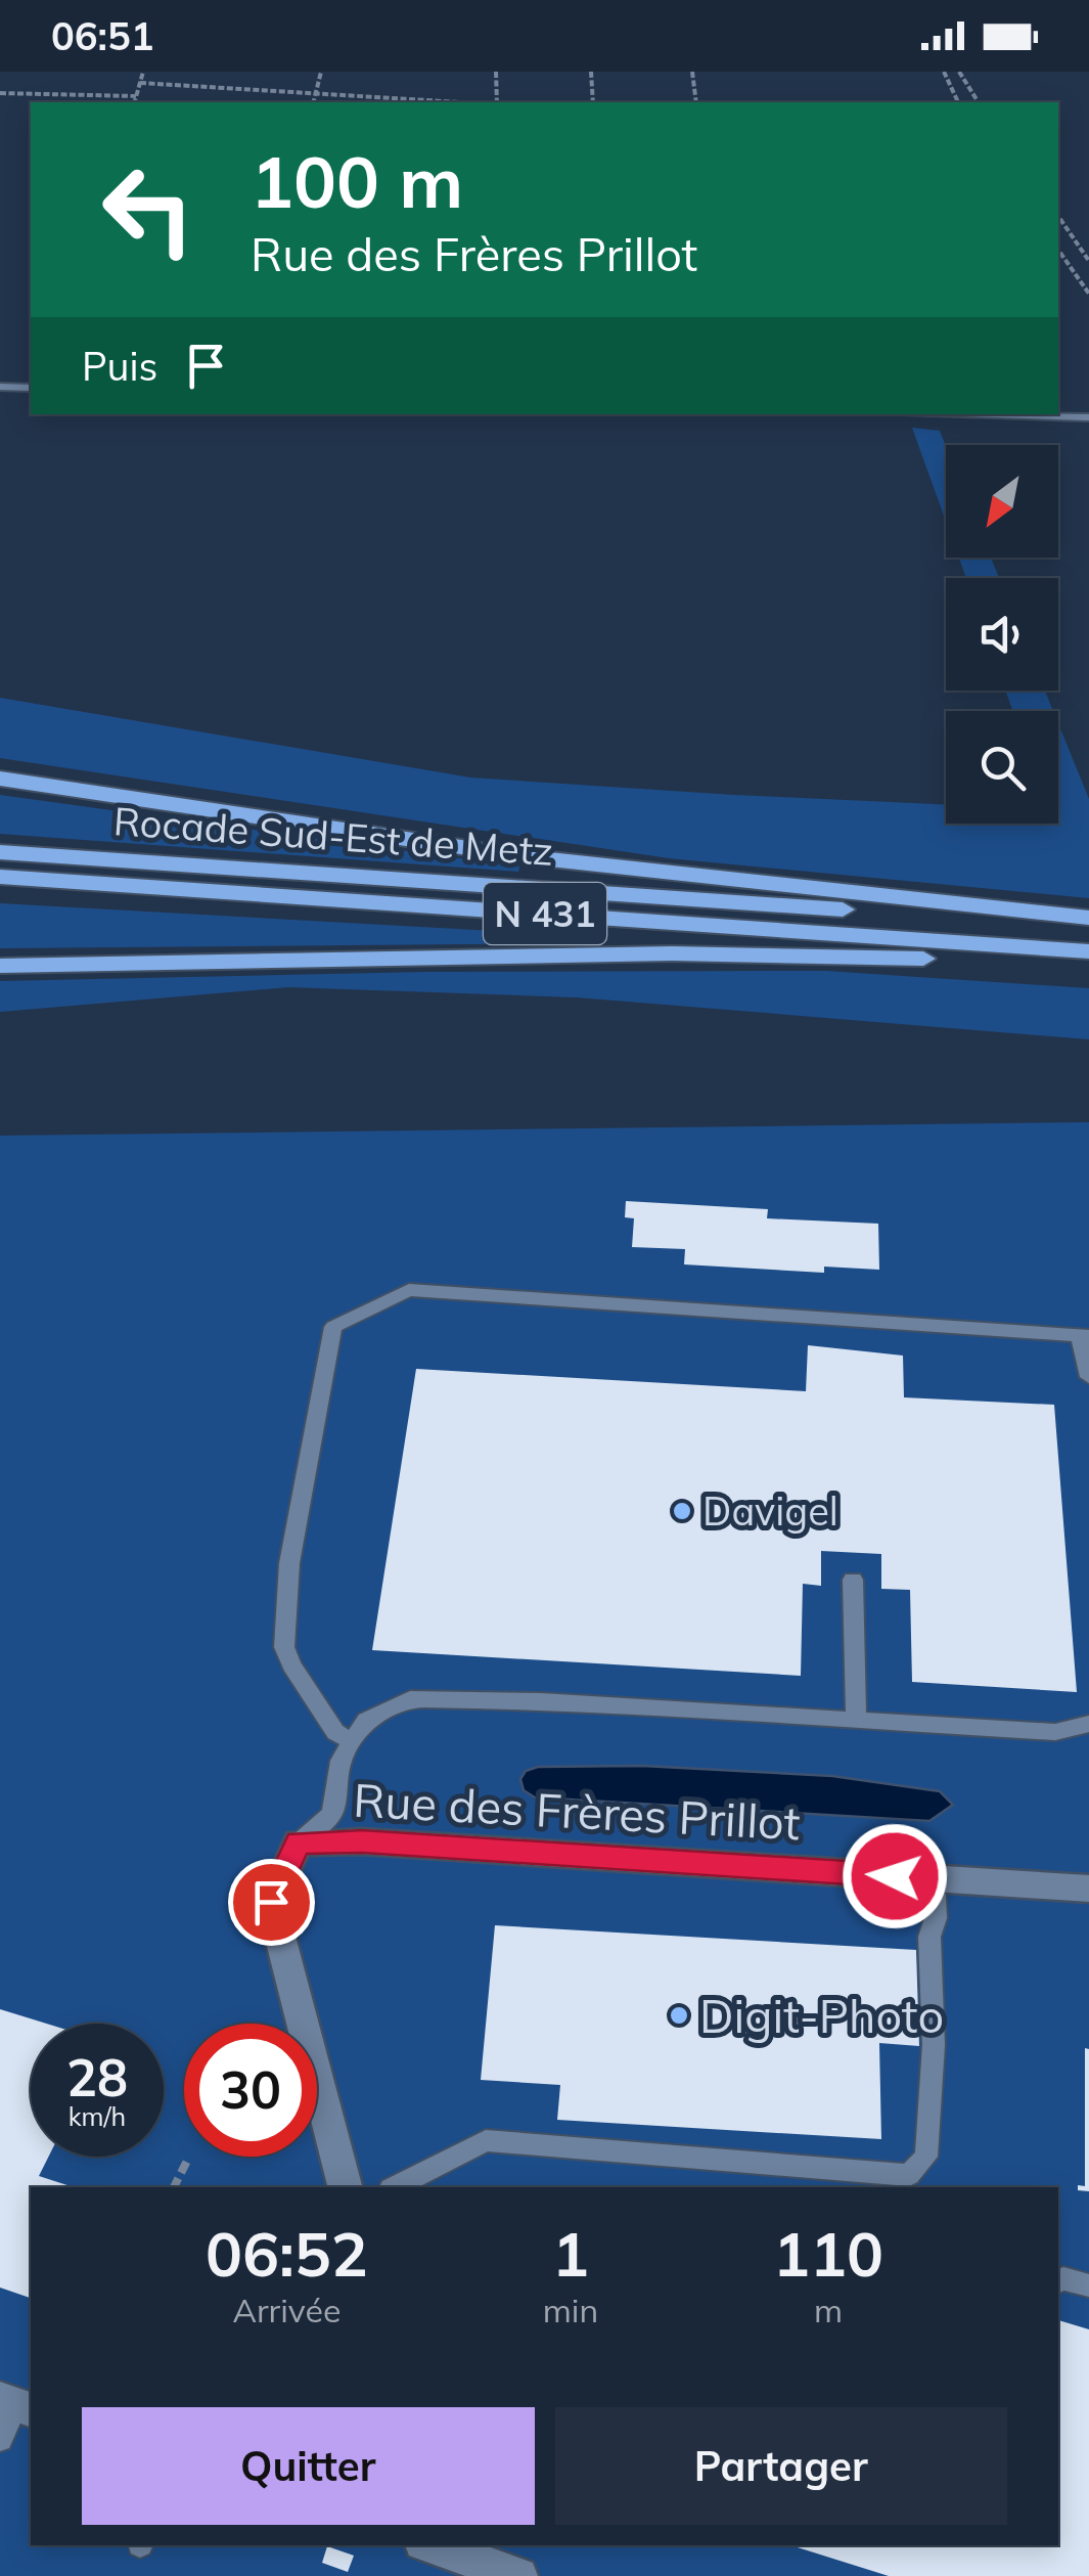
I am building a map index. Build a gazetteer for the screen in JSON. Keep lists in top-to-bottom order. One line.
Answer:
{"streets":{"highway":["Rocade Sud-Est de Metz","N 431"],"street":["Rue des Frères Prillot"]},"places":["Davigel","Digit-Photo"],"north":"bottom left","page":{"status":"06:51","turn":["100 m","Rue des Frères Prillot"],"then":"Puis","speed":"28 km/h","limit":"30","eta":["06:52","Arrivée","1","min","110","m"],"buttons":["Quitter","Partager"]}}
